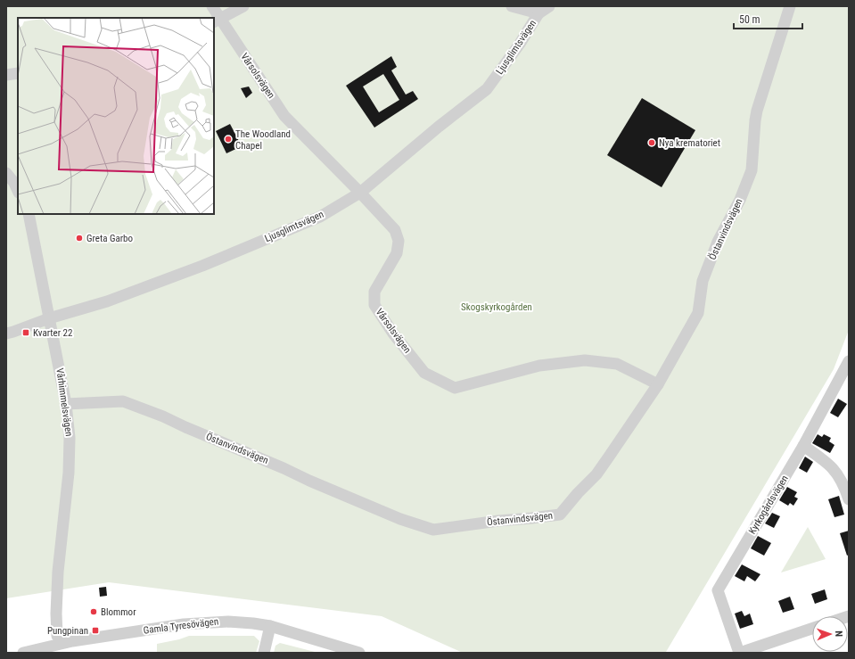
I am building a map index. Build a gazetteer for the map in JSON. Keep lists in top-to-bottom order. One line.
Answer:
{"streets":{"street":["Ljusglimtsvägen","Vårsolsvägen","Östanvindsvägen","Vårhimmelsvägen","Kyrkogårdsvägen","Gamla Tyresövägen"]},"crossings":[["Ljusglimtsvägen","Vårsolsvägen"],["Ljusglimtsvägen","Vårhimmelsvägen"],["Vårsolsvägen","Östanvindsvägen"],["Östanvindsvägen","Vårhimmelsvägen"],["Vårhimmelsvägen","Gamla Tyresövägen"]],"parks":["Skogskyrkogården"],"places":{"other":["The Woodland Chapel","Nya krematoriet","Greta Garbo","Blommor"],"transit":["Kvarter 22","Pungpinan"]},"scale_bar":"50 m","north":"right"}
